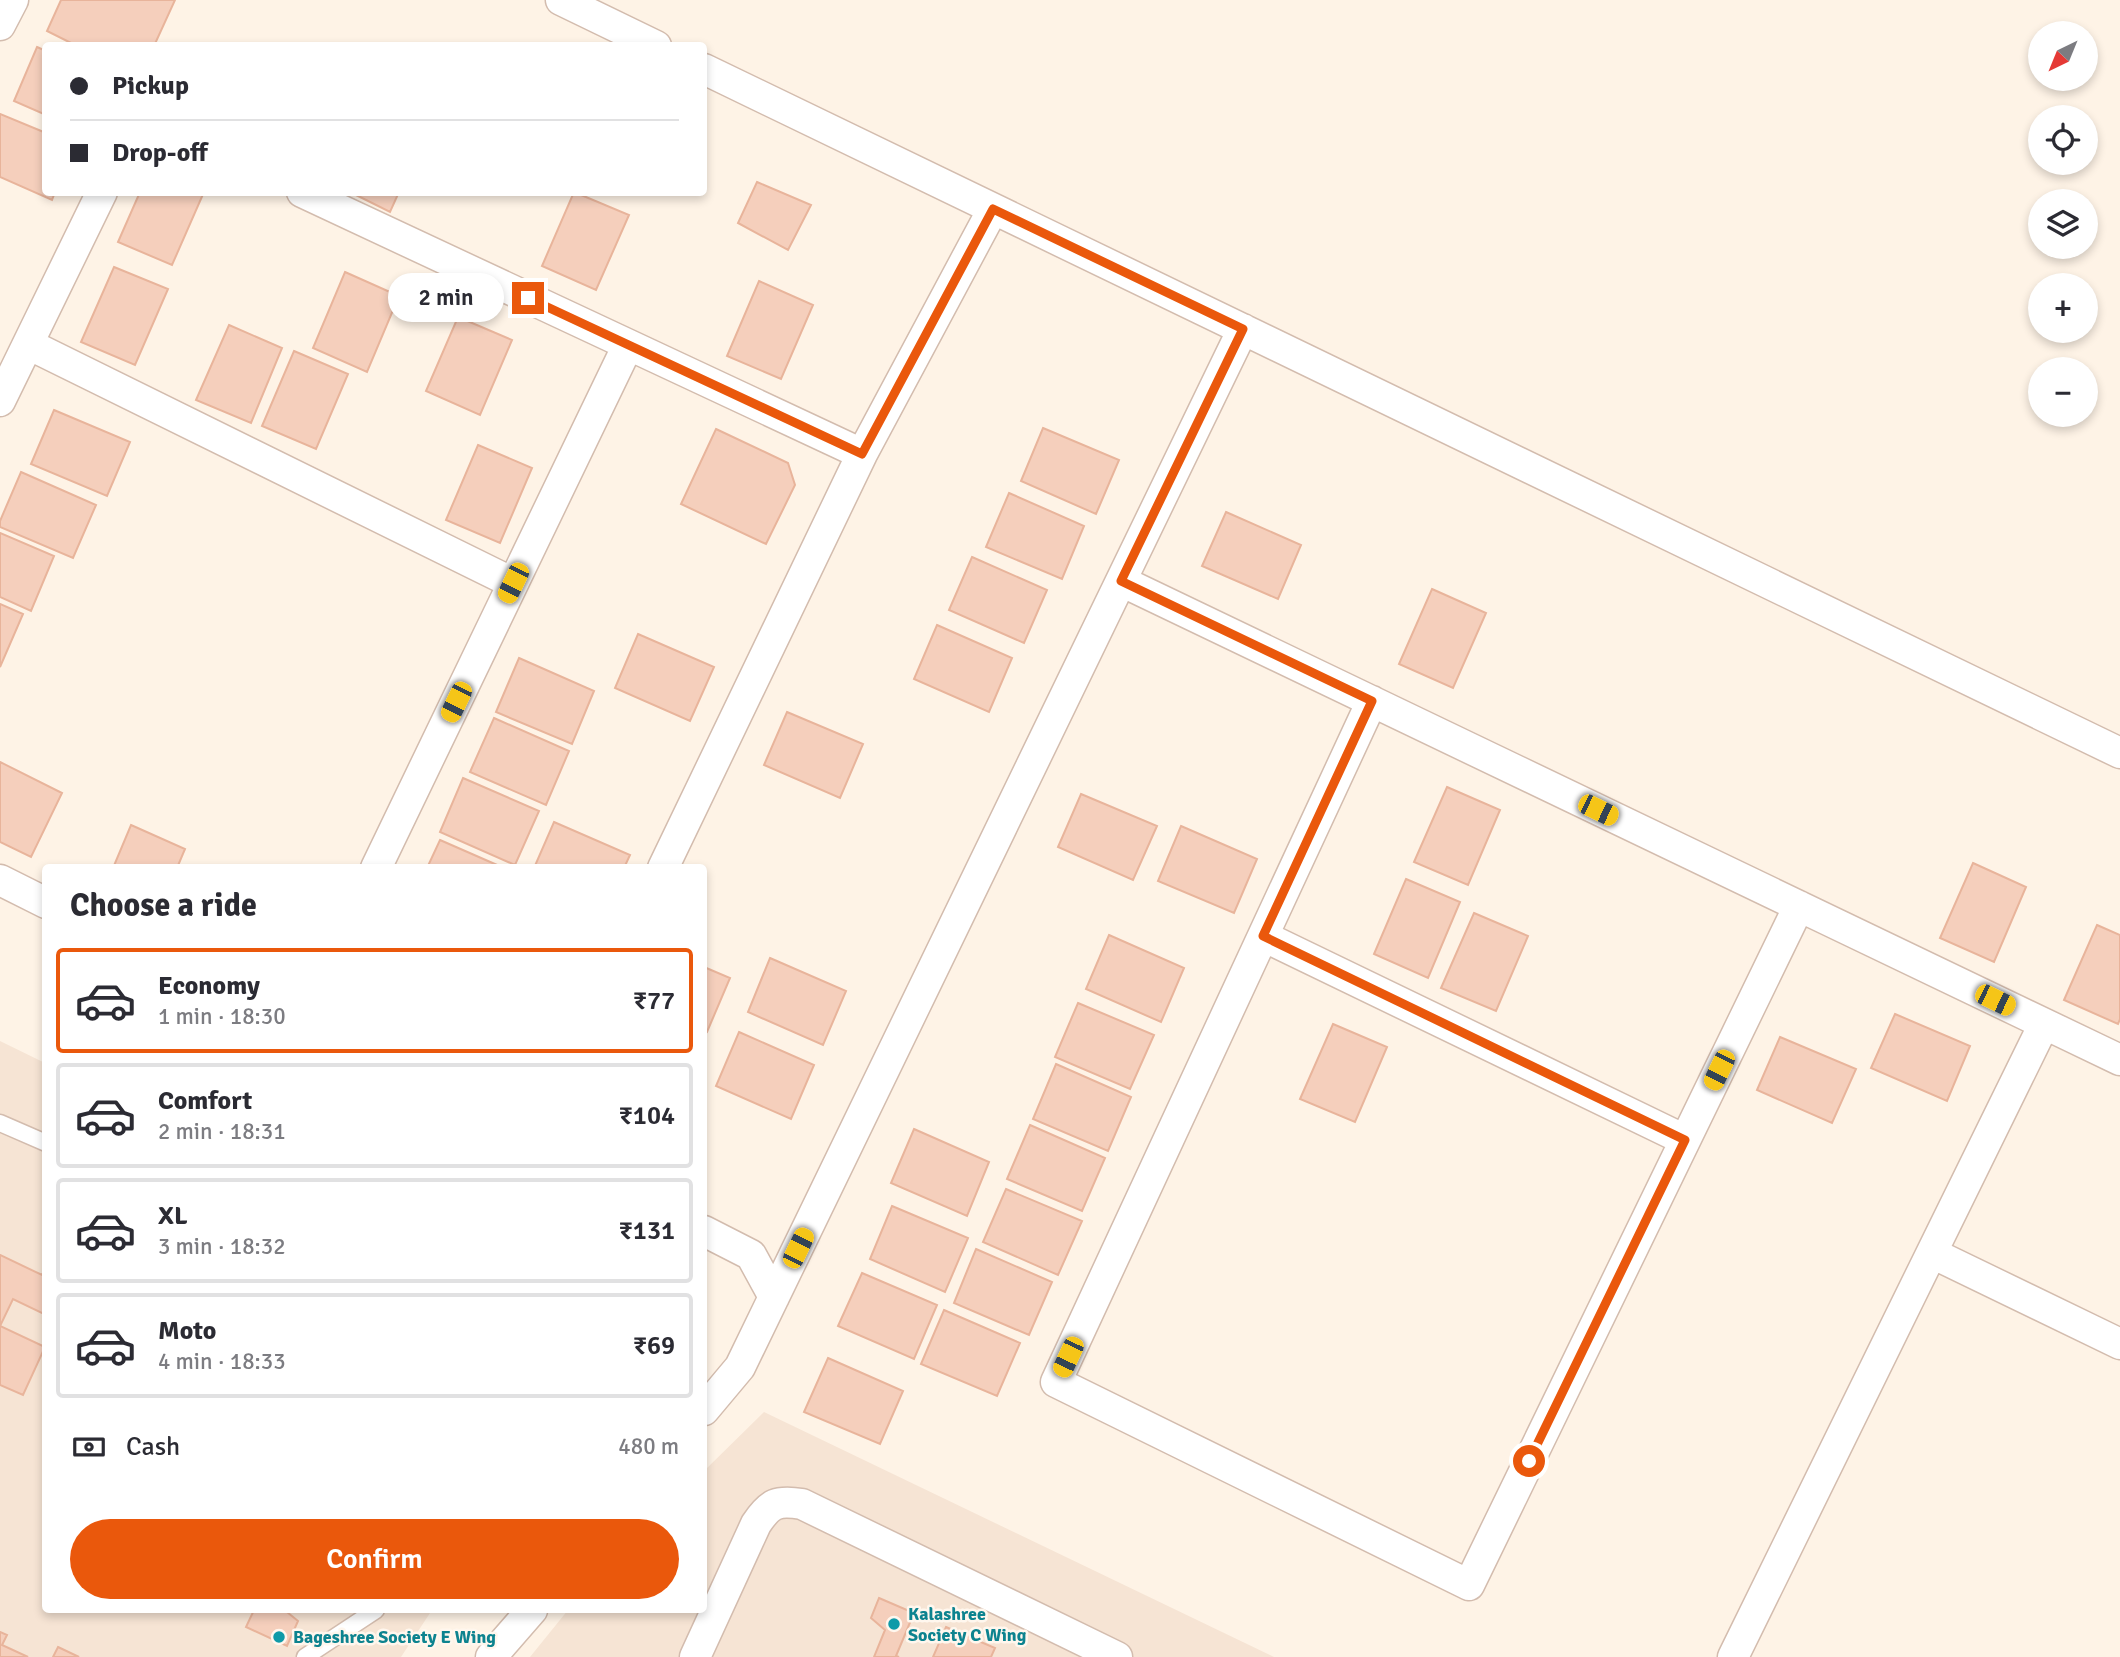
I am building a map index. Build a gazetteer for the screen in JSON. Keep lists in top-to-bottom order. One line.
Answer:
{"places":["Kalashree Society C Wing","Bageshree Society E Wing"],"north":"bottom left","page":{"map_buttons":["+","−"],"banner":["Pickup","Drop-off"],"bubble":"2 min","heading":"Choose a ride","list":[{"name":"Economy","note":"1 min · 18:30","value":"₹77"},{"name":"Comfort","note":"2 min · 18:31","value":"₹104"},{"name":"XL","note":"3 min · 18:32","value":"₹131"},{"name":"Moto","note":"4 min · 18:33","value":"₹69"}],"pay":["Cash","480 m"],"buttons":"Confirm"}}
